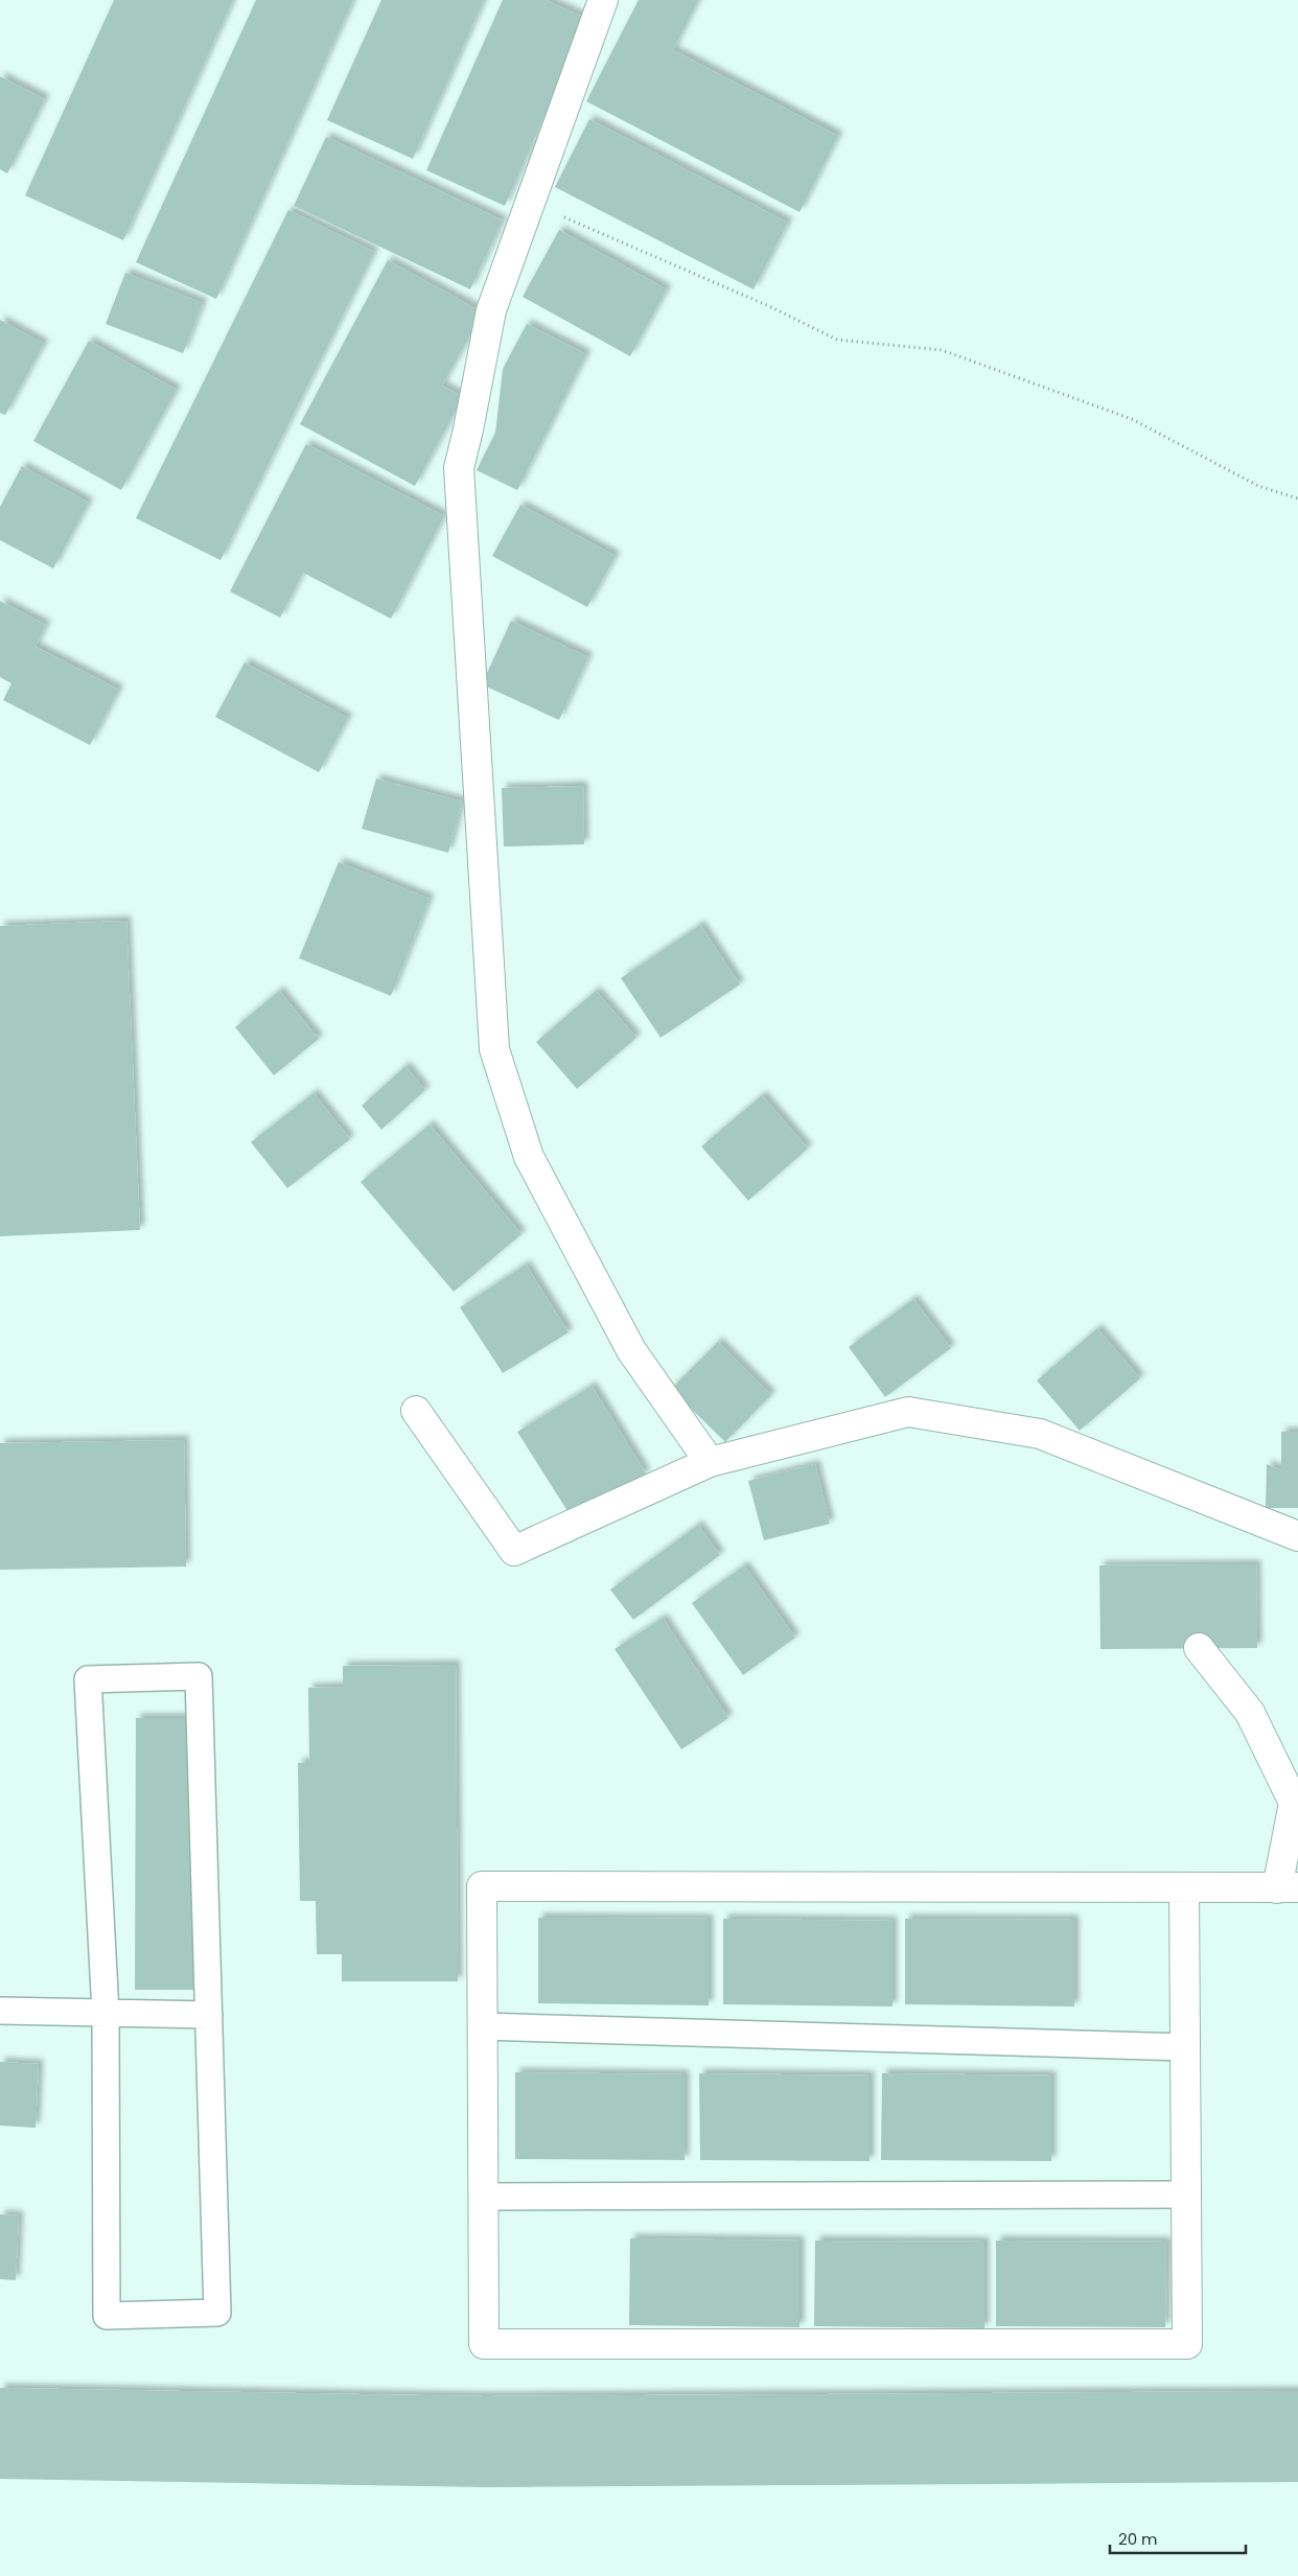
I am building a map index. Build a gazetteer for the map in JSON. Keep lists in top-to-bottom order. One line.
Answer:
{"scale_bar":"20 m"}
